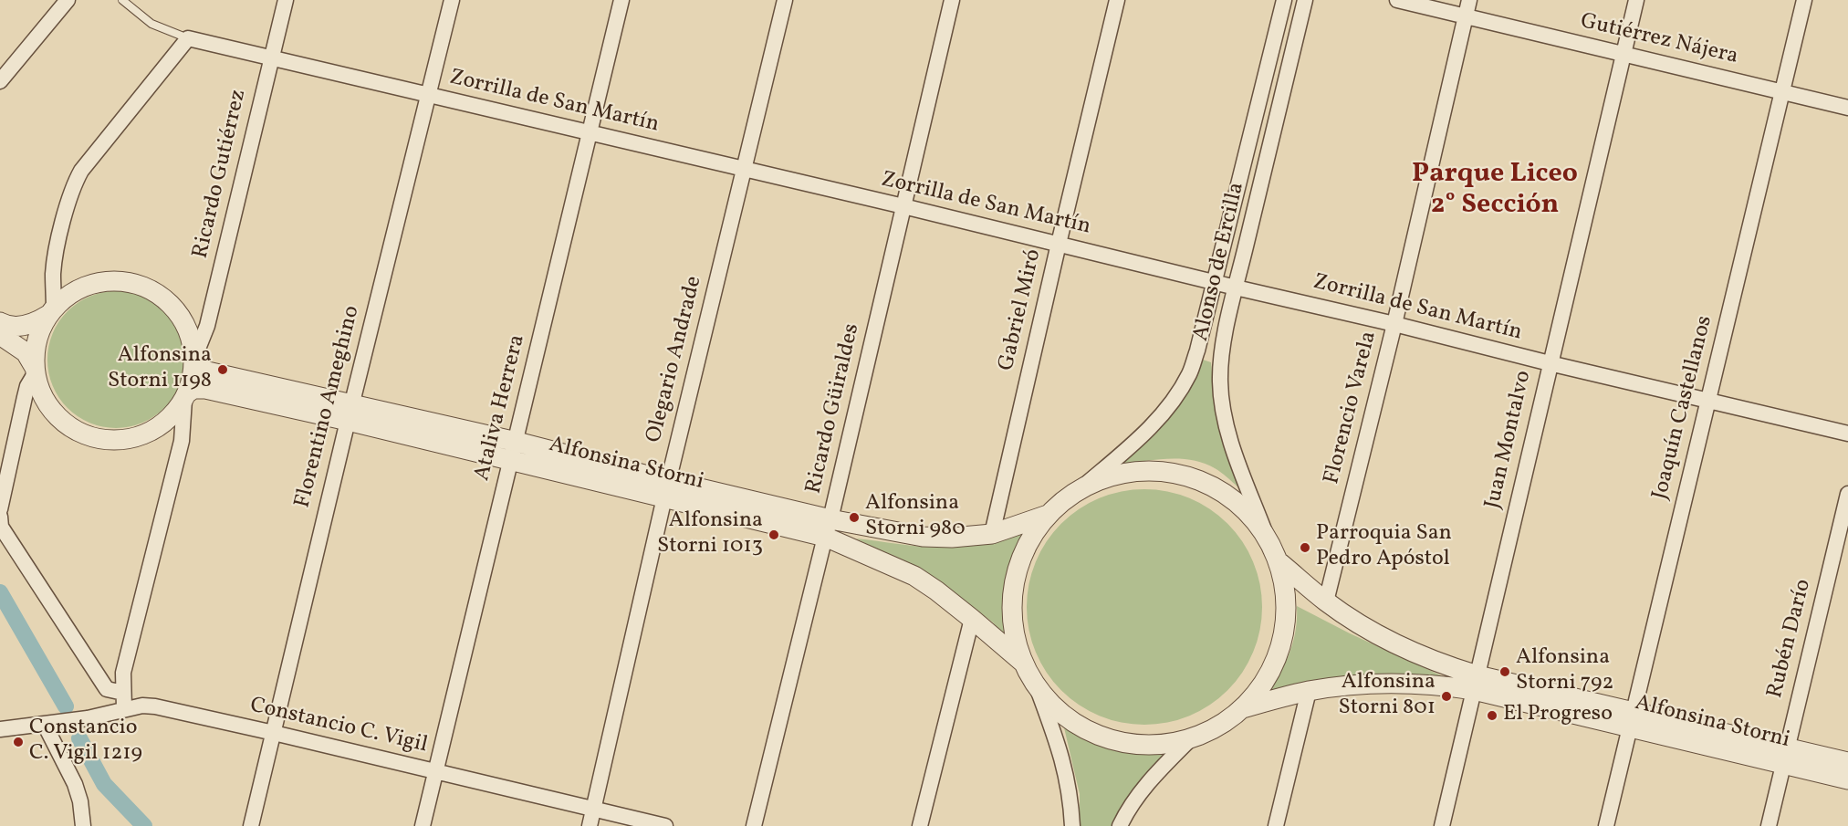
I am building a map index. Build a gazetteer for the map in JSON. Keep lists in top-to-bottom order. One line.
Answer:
{"streets":{"street":["Gutiérrez Nájera","Zorrilla de San Martín","Ricardo Gutiérrez","Alonso de Ercilla","Gabriel Miró","Olegario Andrade","Florentino Ameghino","Ataliva Herrera","Florencio Varela","Joaquín Castellanos","Ricardo Güiraldes","Juan Montalvo","Alfonsina Storni","Rubén Darío","Constancio C. Vigil"]},"crossings":[["Gutiérrez Nájera","Florencio Varela"],["Gutiérrez Nájera","Joaquín Castellanos"],["Gutiérrez Nájera","Juan Montalvo"],["Zorrilla de San Martín","Ricardo Gutiérrez"],["Zorrilla de San Martín","Alonso de Ercilla"],["Zorrilla de San Martín","Gabriel Miró"],["Zorrilla de San Martín","Olegario Andrade"],["Zorrilla de San Martín","Florentino Ameghino"],["Zorrilla de San Martín","Ataliva Herrera"],["Zorrilla de San Martín","Florencio Varela"],["Zorrilla de San Martín","Joaquín Castellanos"],["Zorrilla de San Martín","Ricardo Güiraldes"],["Zorrilla de San Martín","Juan Montalvo"],["Ricardo Gutiérrez","Alfonsina Storni"],["Gabriel Miró","Alfonsina Storni"],["Olegario Andrade","Alfonsina Storni"],["Olegario Andrade","Constancio C. Vigil"],["Florentino Ameghino","Alfonsina Storni"],["Florentino Ameghino","Constancio C. Vigil"],["Ataliva Herrera","Alfonsina Storni"],["Ataliva Herrera","Constancio C. Vigil"],["Florencio Varela","Alfonsina Storni"],["Joaquín Castellanos","Alfonsina Storni"],["Ricardo Güiraldes","Alfonsina Storni"],["Juan Montalvo","Alfonsina Storni"],["Alfonsina Storni","Rubén Darío"]],"districts":["Parque Liceo 2° Sección"],"places":["Alfonsina Storni 1198","Alfonsina Storni 980","Alfonsina Storni 1013","Parroquia San Pedro Apóstol","Alfonsina Storni 792","Alfonsina Storni 801","El Progreso","Constancio C. Vigil 1219"]}
